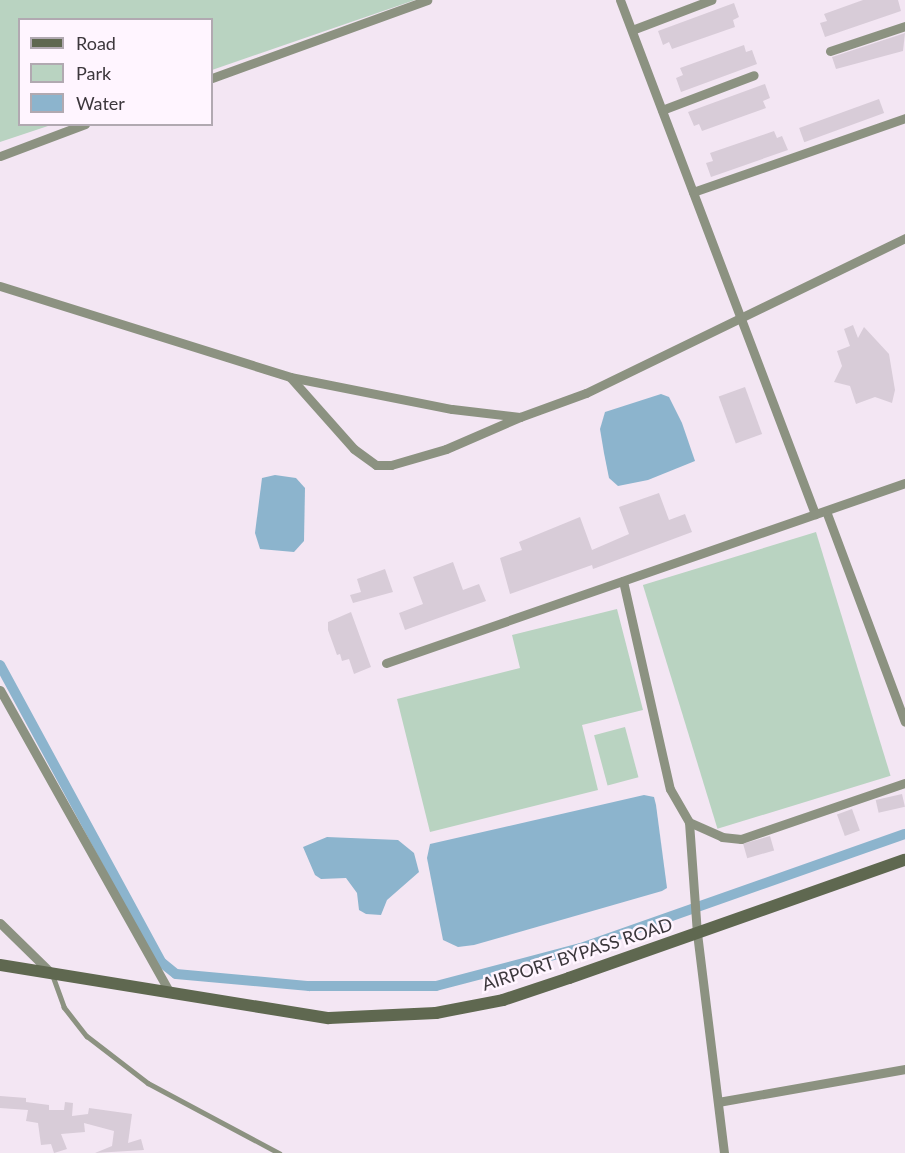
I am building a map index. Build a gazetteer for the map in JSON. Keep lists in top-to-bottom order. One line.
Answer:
{"streets":{"street":["AIRPORT BYPASS ROAD"]},"legend":["Road","Park","Water"]}
